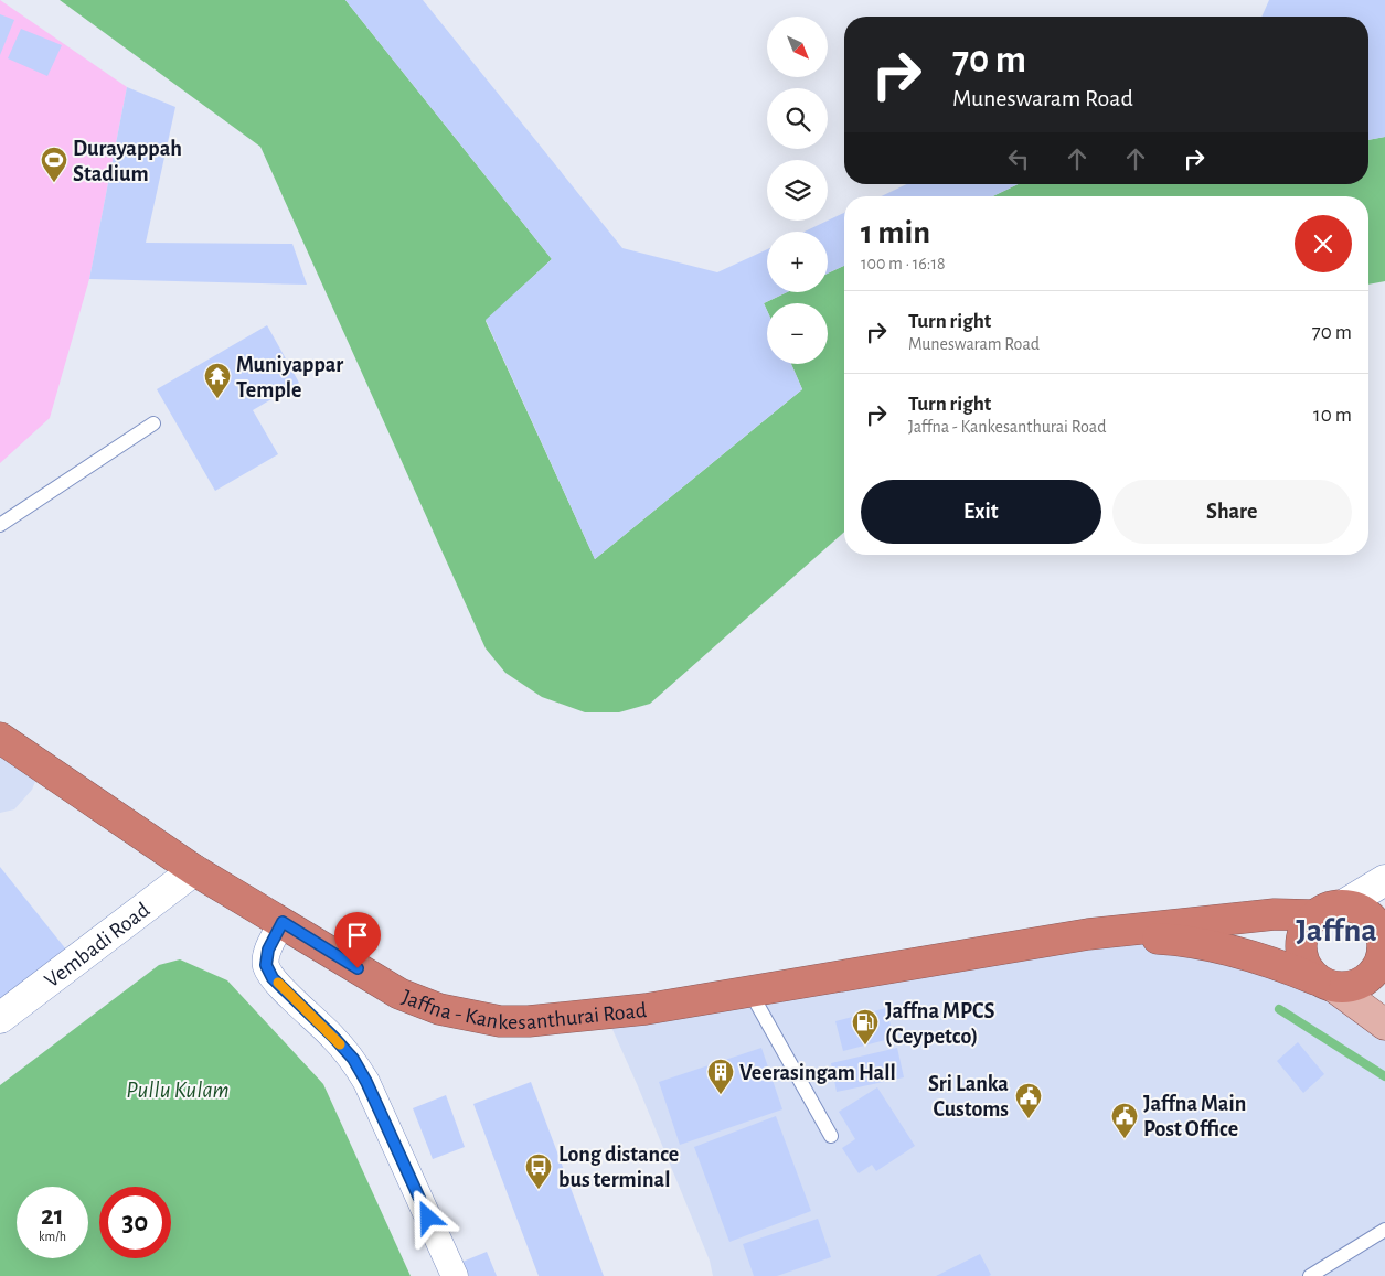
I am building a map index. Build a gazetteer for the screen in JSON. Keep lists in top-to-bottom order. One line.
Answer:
{"streets":{"highway":["Jaffna - Kankesanthurai Road"],"street":["Vembadi Road"]},"crossings":[["Vembadi Road","Jaffna - Kankesanthurai Road"]],"districts":["Jaffna"],"water":["Pullu Kulam"],"places":{"sports":["Durayappah Stadium"],"temple":["Muniyappar Temple"],"fuel station":["Jaffna MPCS (Ceypetco)"],"building":["Veerasingam Hall"],"public building":["Sri Lanka Customs","Jaffna Main Post Office"],"bus stop":["Long distance bus terminal"]},"north":"bottom right","page":{"map_buttons":["+","−"],"turn":["70 m","Muneswaram Road"],"heading":["1 min","100 m · 16:18"],"list":[{"name":"Turn right","note":"Muneswaram Road","value":"70 m"},{"name":"Turn right","note":"Jaffna - Kankesanthurai Road","value":"10 m"}],"buttons":["Exit","Share"],"speed":"21 km/h","limit":"30"}}
